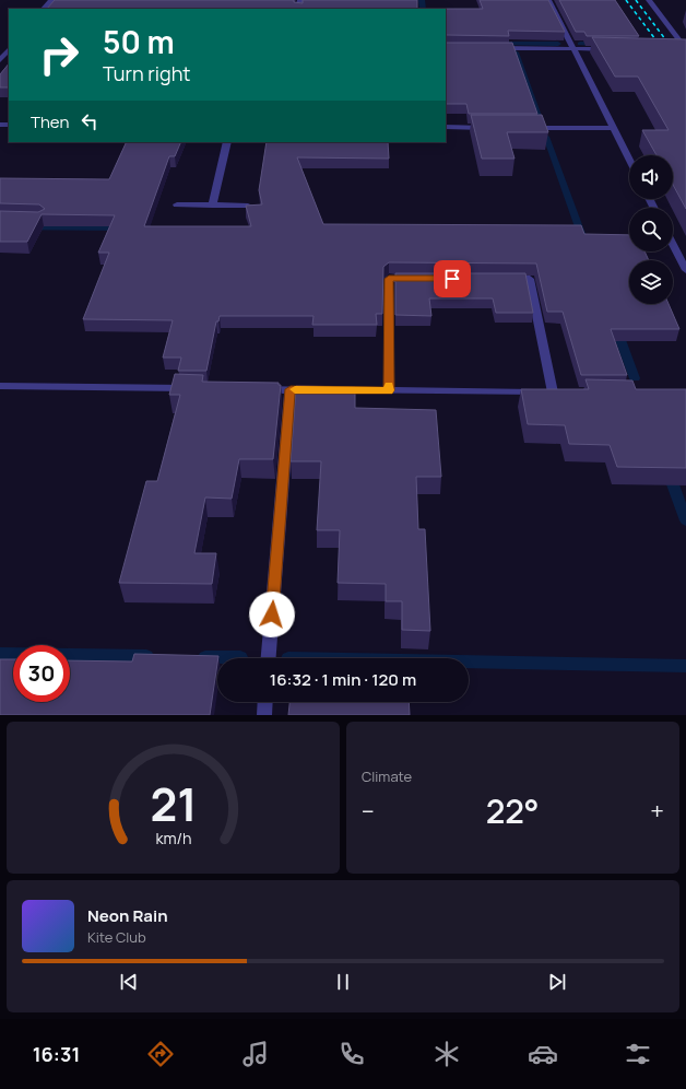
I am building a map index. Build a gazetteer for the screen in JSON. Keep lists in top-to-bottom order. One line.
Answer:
{"page":{"turn":["50 m","Turn right"],"then":"Then","limit":"30","trip":"16:32 · 1 min · 120 m","tile":"Climate","heat":["−","22°","+"],"song":["Neon Rain","Kite Club"],"tabs":"16:31","gauge":["21","km/h"]}}
